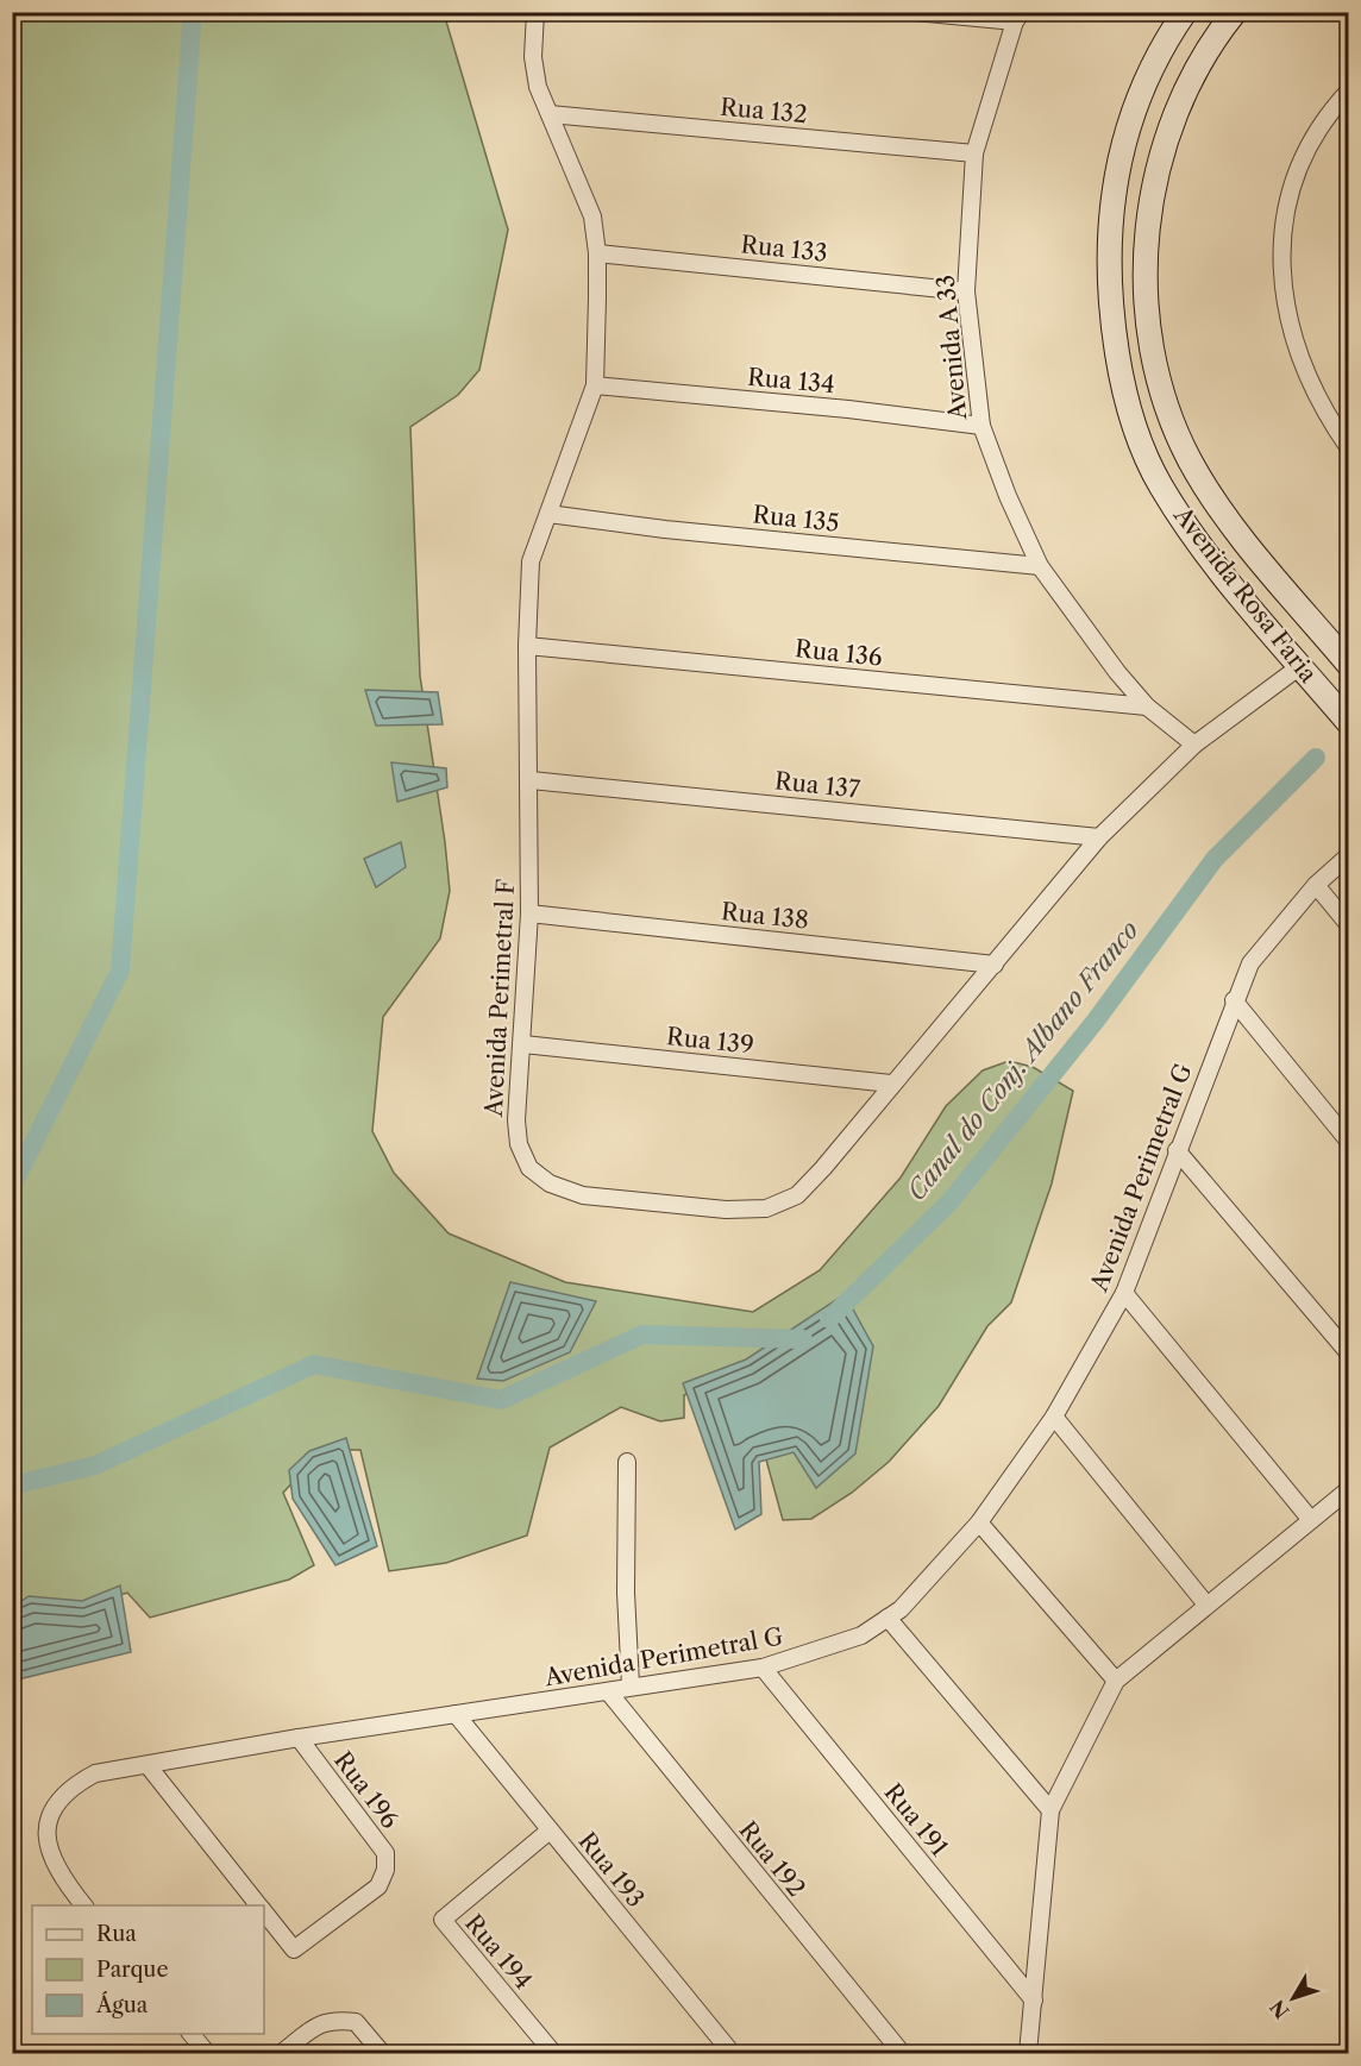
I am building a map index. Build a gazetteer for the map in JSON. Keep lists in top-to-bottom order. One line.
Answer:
{"streets":{"street":["Rua 132","Rua 133","Avenida A 33","Rua 134","Rua 135","Avenida Rosa Faria","Rua 136","Rua 137","Rua 138","Avenida Perimetral F","Rua 139","Avenida Perimetral G","Rua 196","Rua 191","Rua 192","Rua 193","Rua 194"]},"crossings":[["Rua 132","Avenida A 33"],["Rua 132","Avenida Perimetral F"],["Rua 133","Avenida A 33"],["Rua 133","Avenida Perimetral F"],["Avenida A 33","Rua 134"],["Avenida A 33","Rua 135"],["Avenida A 33","Rua 136"],["Avenida A 33","Avenida Perimetral F"],["Rua 134","Avenida Perimetral F"],["Rua 135","Avenida Perimetral F"],["Avenida Rosa Faria","Avenida Perimetral F"],["Rua 136","Avenida Perimetral F"],["Rua 137","Avenida Perimetral F"],["Rua 138","Avenida Perimetral F"],["Avenida Perimetral F","Rua 139"],["Avenida Perimetral G","Rua 196"],["Avenida Perimetral G","Rua 191"],["Avenida Perimetral G","Rua 192"],["Avenida Perimetral G","Rua 193"],["Rua 193","Rua 194"]],"water":["Canal do Conj. Albano Franco"],"legend":["Rua","Parque","Água"],"north":"bottom left"}
